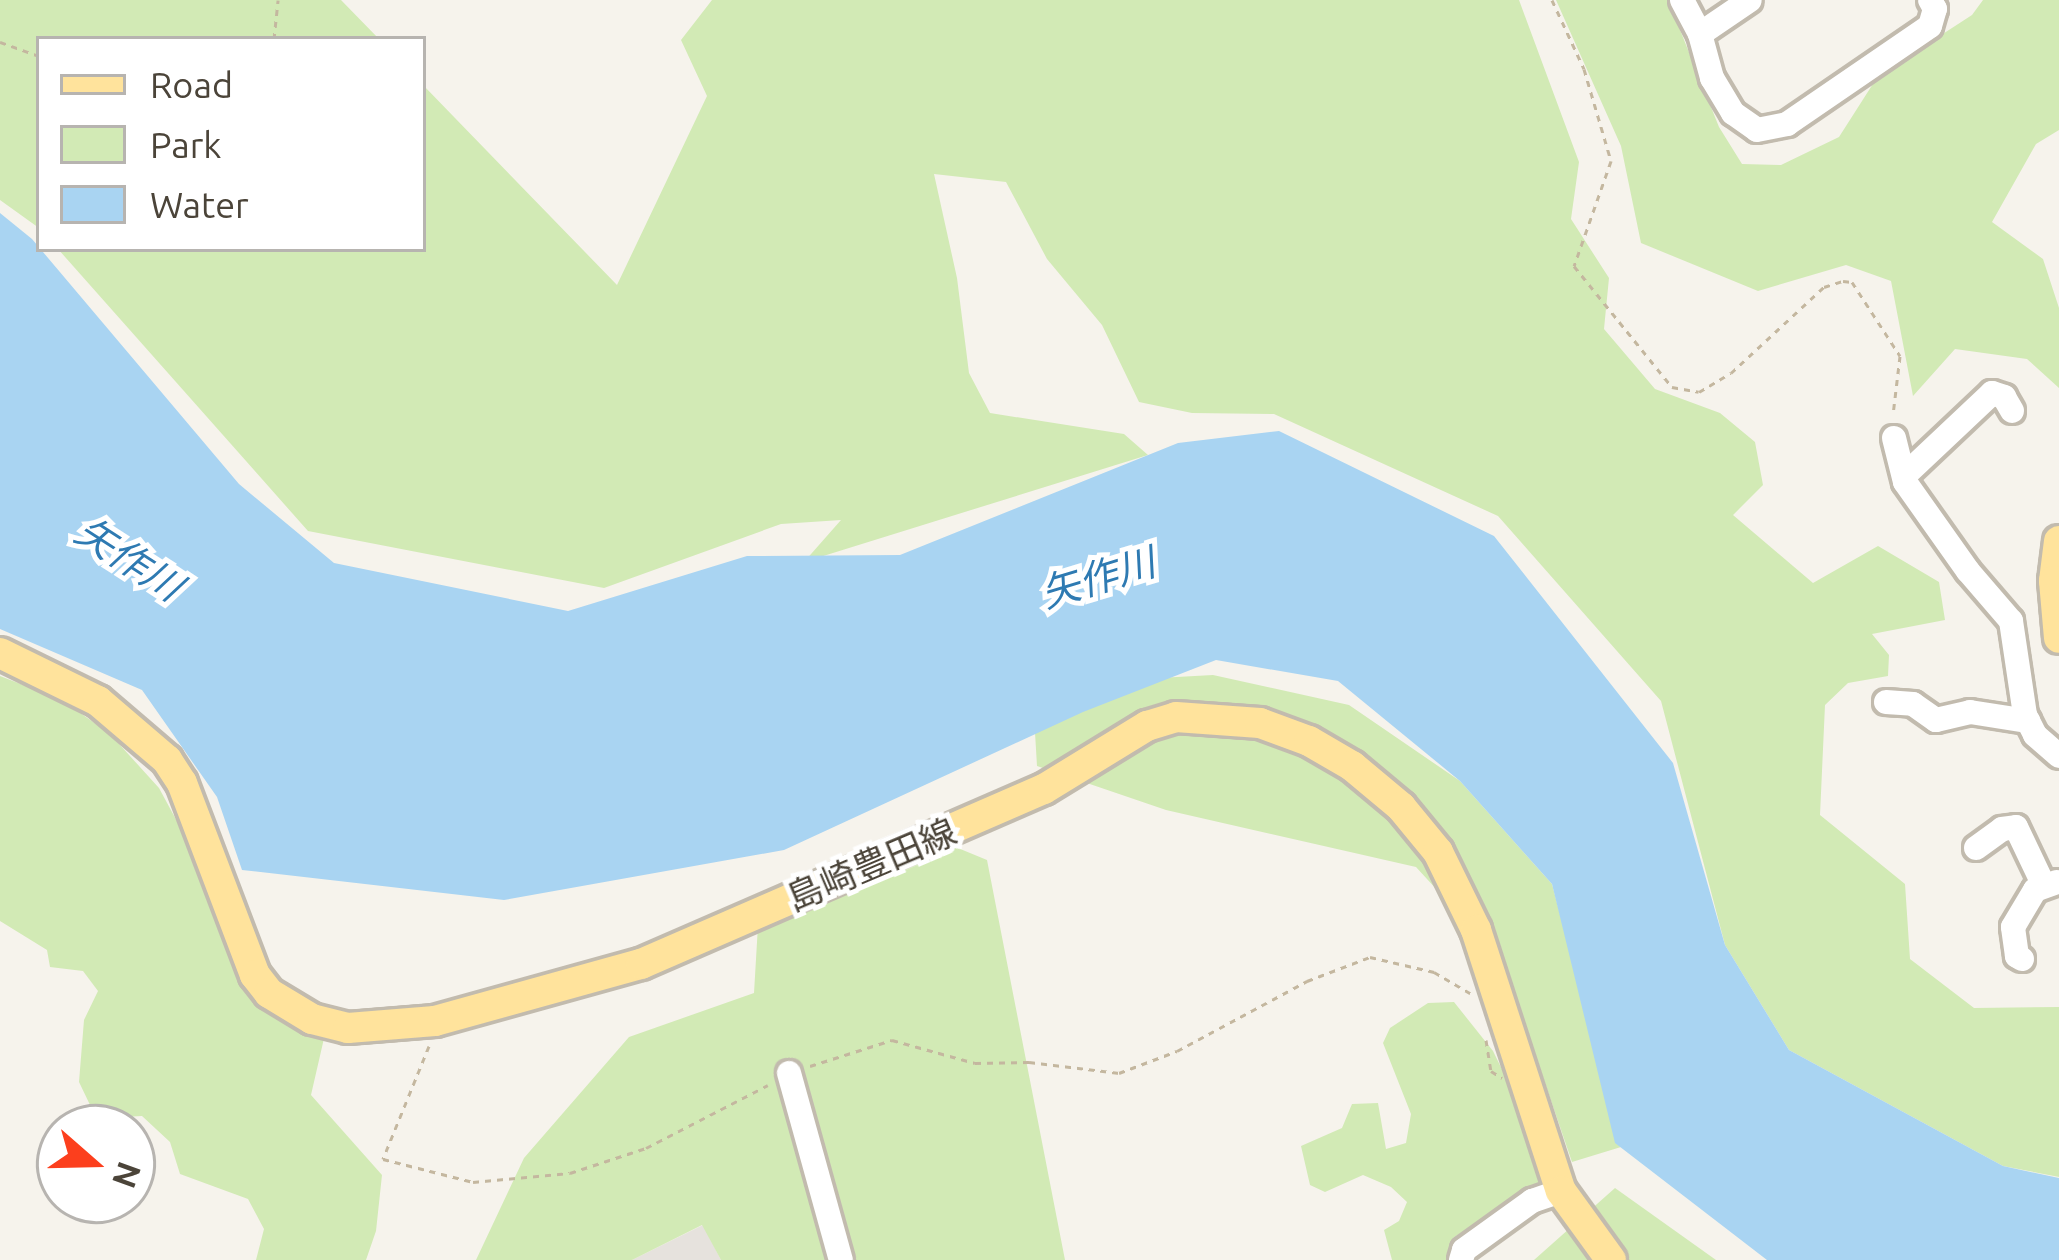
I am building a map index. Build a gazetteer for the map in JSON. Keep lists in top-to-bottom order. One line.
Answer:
{"streets":{"main road":["島崎豊田線"]},"water":["矢作川"],"legend":["Road","Park","Water"],"north":"right"}
